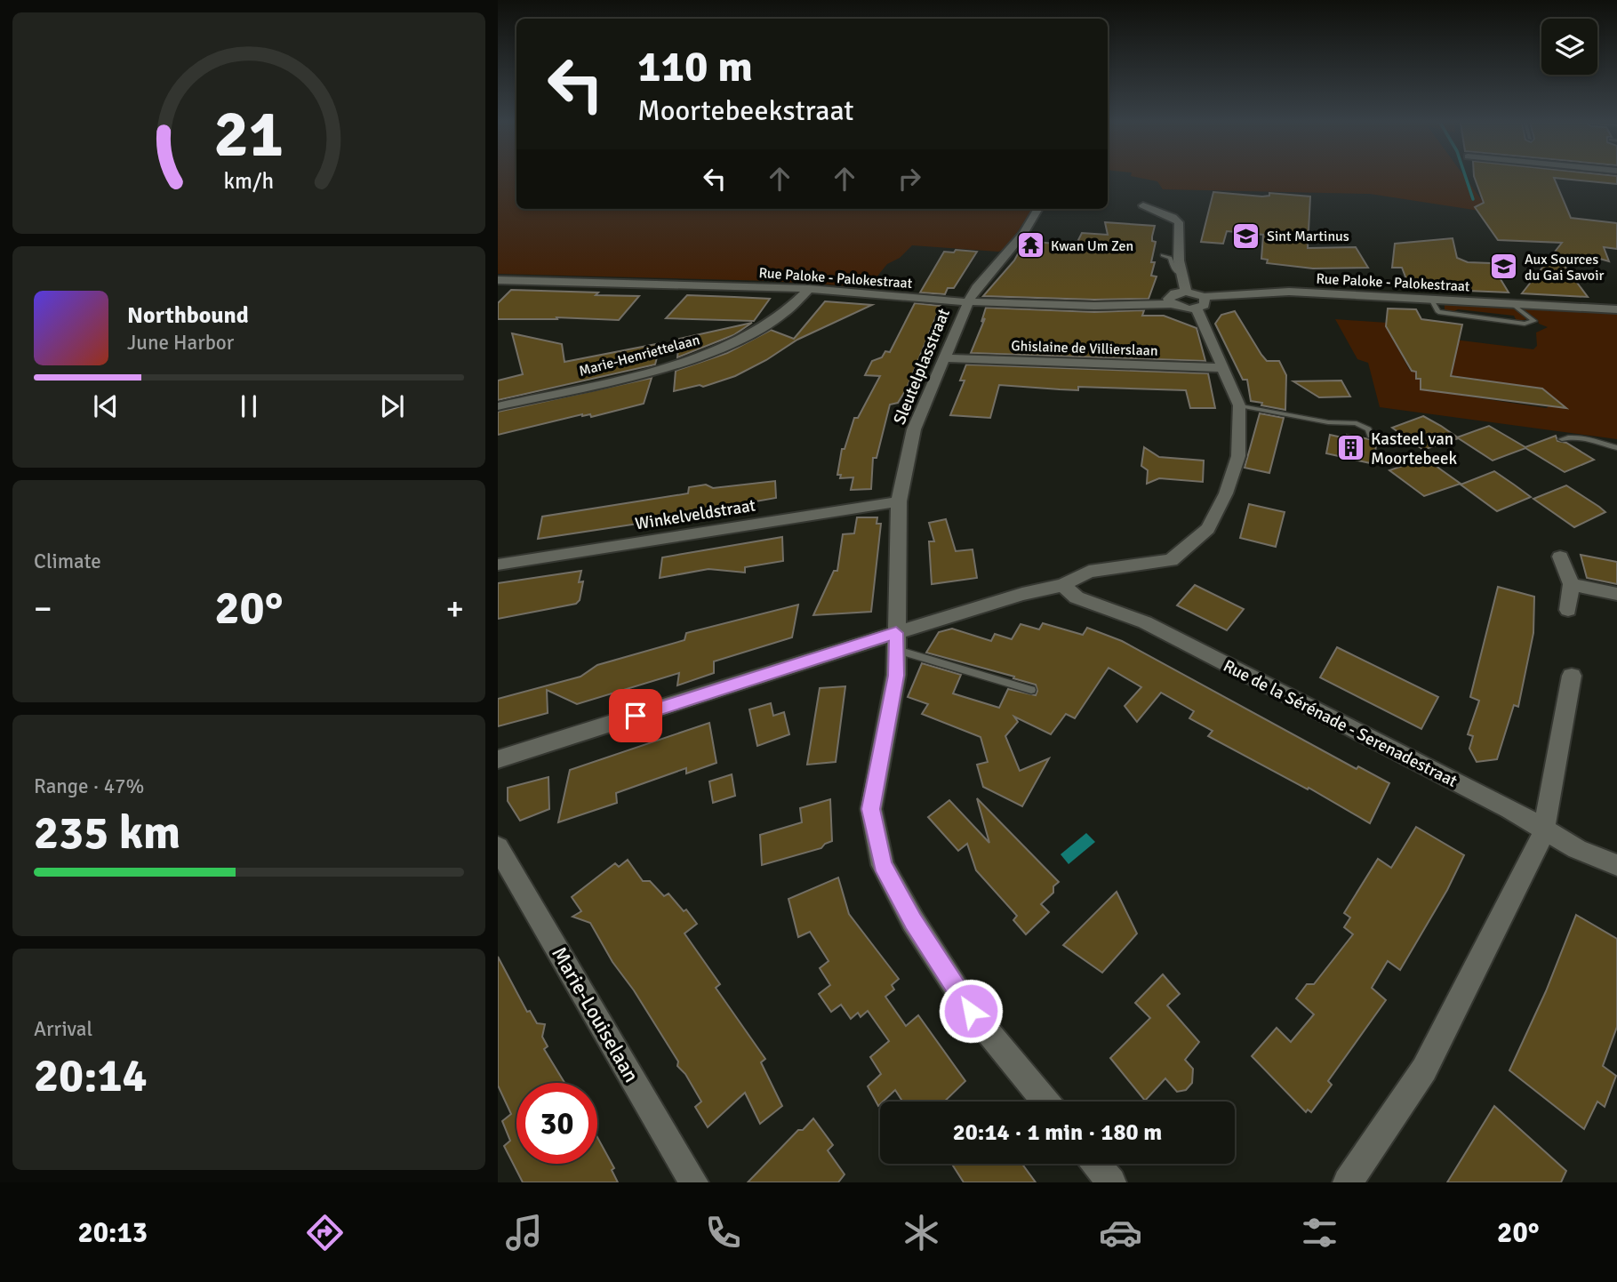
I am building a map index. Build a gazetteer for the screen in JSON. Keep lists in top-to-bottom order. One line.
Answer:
{"streets":{"street":["Rue Paloke - Palokestraat","Ghislaine de Villierslaan","Marie-Henriettelaan","Sleutelplasstraat","Winkelveldstraat","Rue de la Sérénade - Serenadestraat","Marie-Louiselaan"]},"crossings":[["Rue Paloke - Palokestraat","Marie-Henriettelaan"],["Rue Paloke - Palokestraat","Sleutelplasstraat"],["Ghislaine de Villierslaan","Sleutelplasstraat"],["Sleutelplasstraat","Winkelveldstraat"]],"places":{"school or university":["Sint Martinus","Aux Sources du Gai Savoir"],"temple":["Kwan Um Zen"],"building":["Kasteel van Moortebeek"]},"page":{"turn":["110 m","Moortebeekstraat"],"song":["Northbound","June Harbor"],"tile":["Climate",["Range · 47%","235 km"],["Arrival","20:14"]],"heat":["−","20°","+"],"limit":"30","trip":"20:14 · 1 min · 180 m","tabs":["20:13","20°"],"gauge":["21","km/h"]}}
